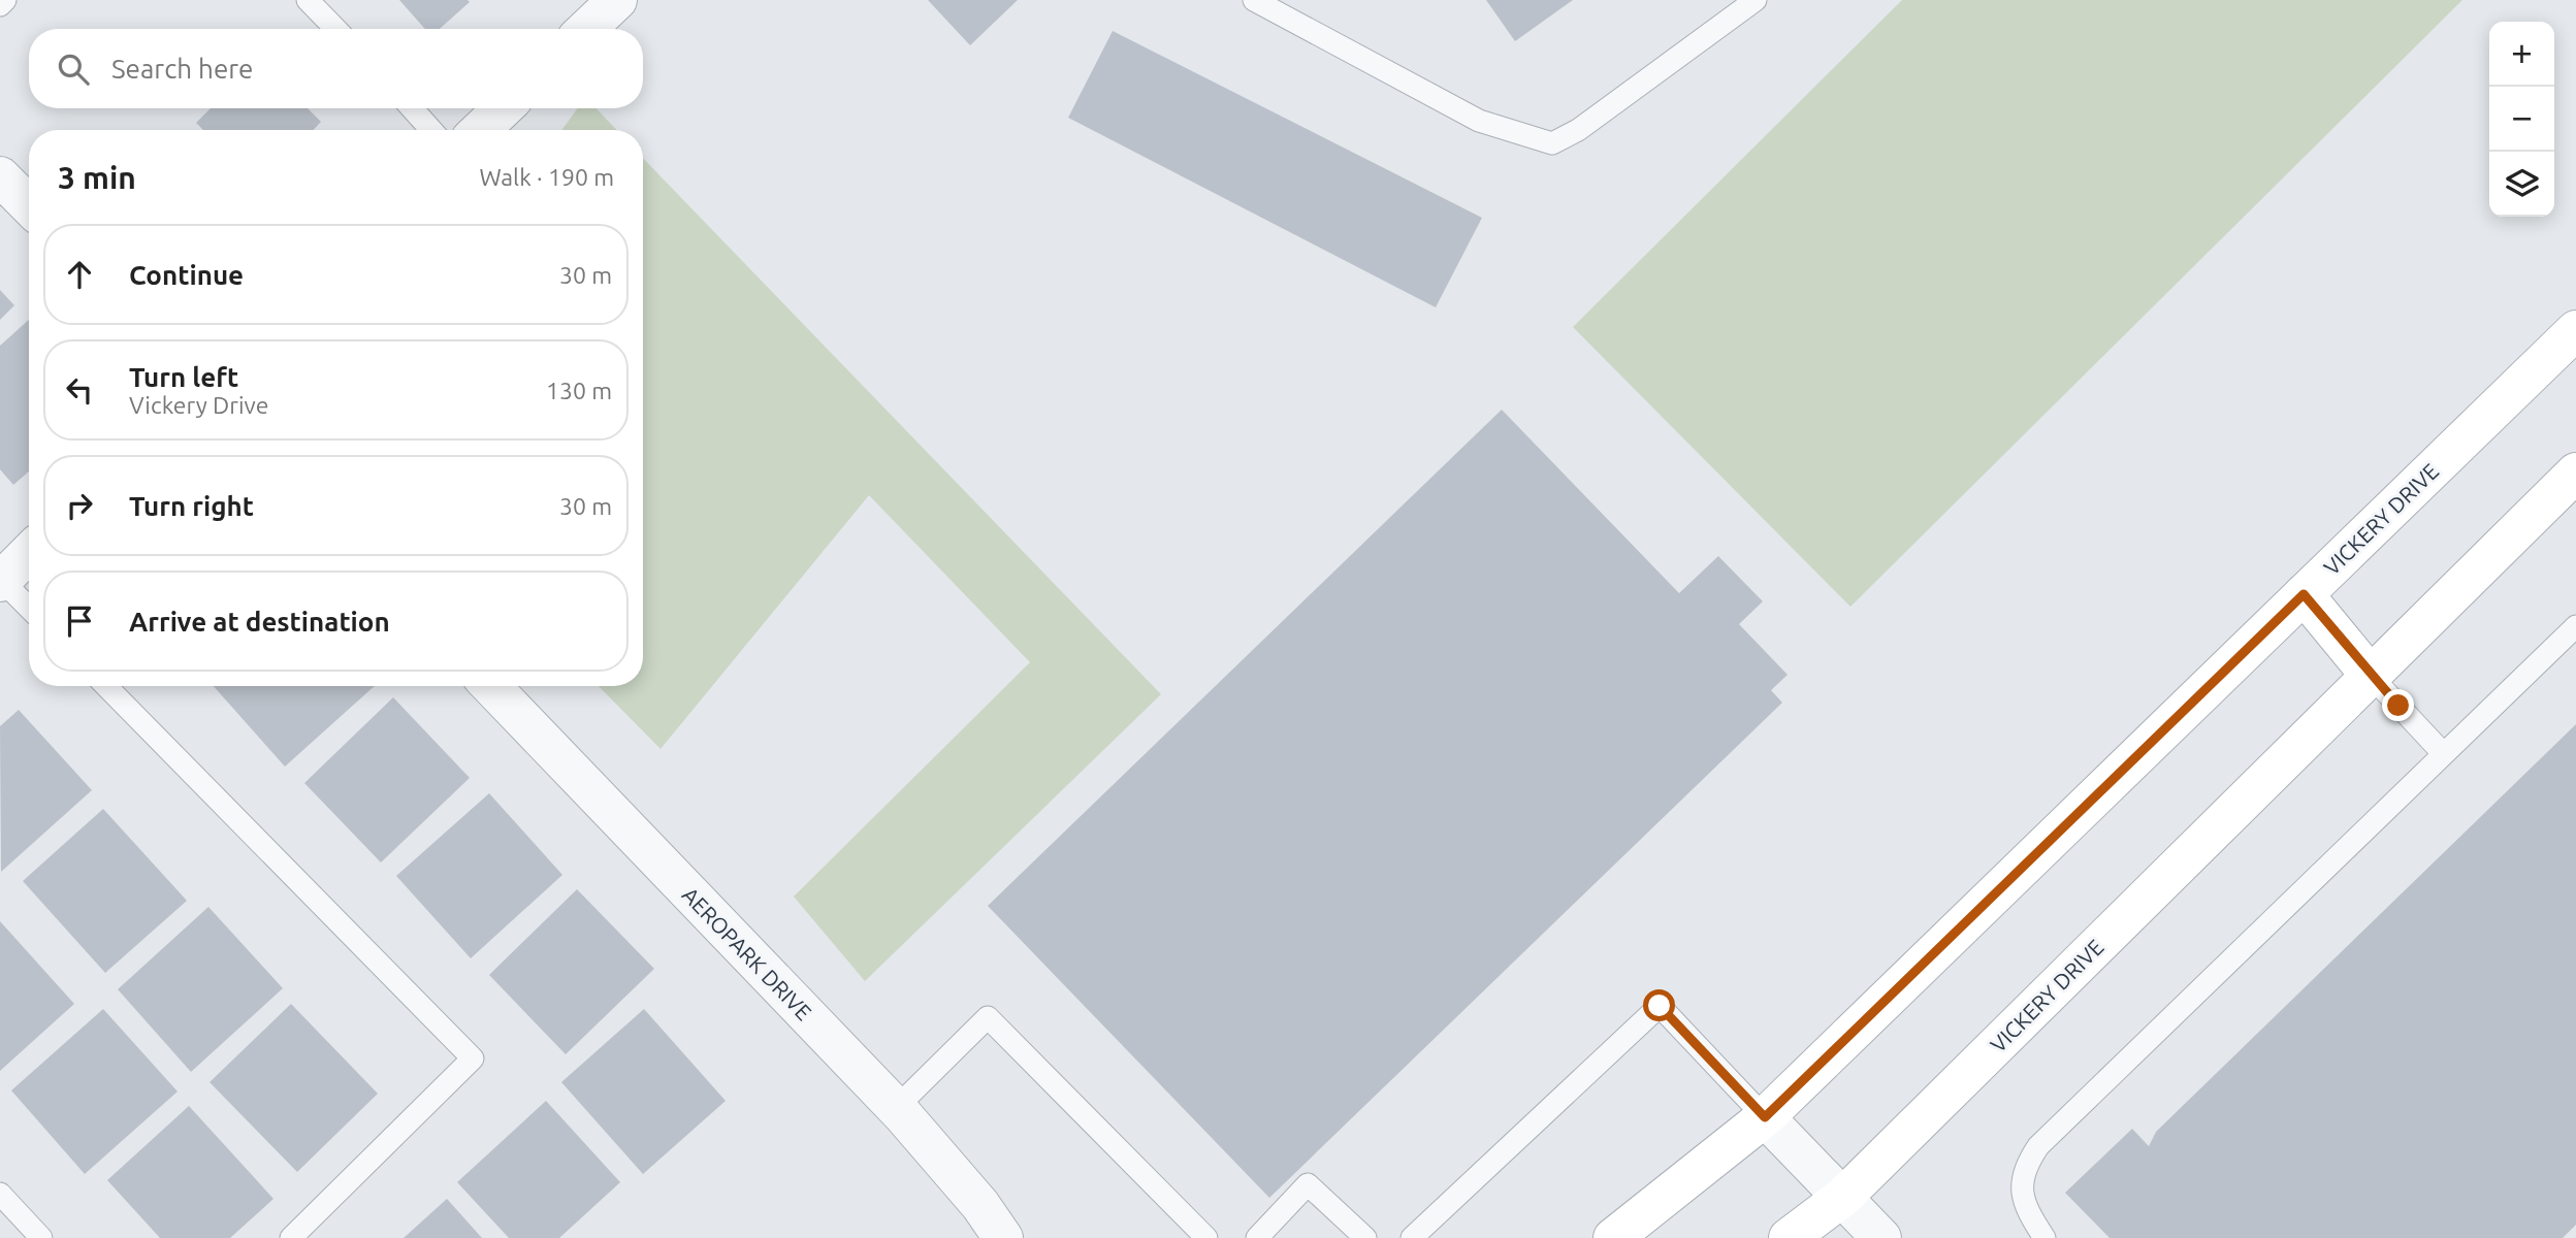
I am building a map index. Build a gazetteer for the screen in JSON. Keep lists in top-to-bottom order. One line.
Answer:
{"streets":{"main road":["VICKERY DRIVE"],"street":["AEROPARK DRIVE"]},"page":{"map_buttons":["+","−"],"search":"Search here","heading":["3 min","Walk · 190 m"],"list":[["Continue","30 m"],["Turn left","Vickery Drive","130 m"],["Turn right","30 m"],"Arrive at destination"]}}
